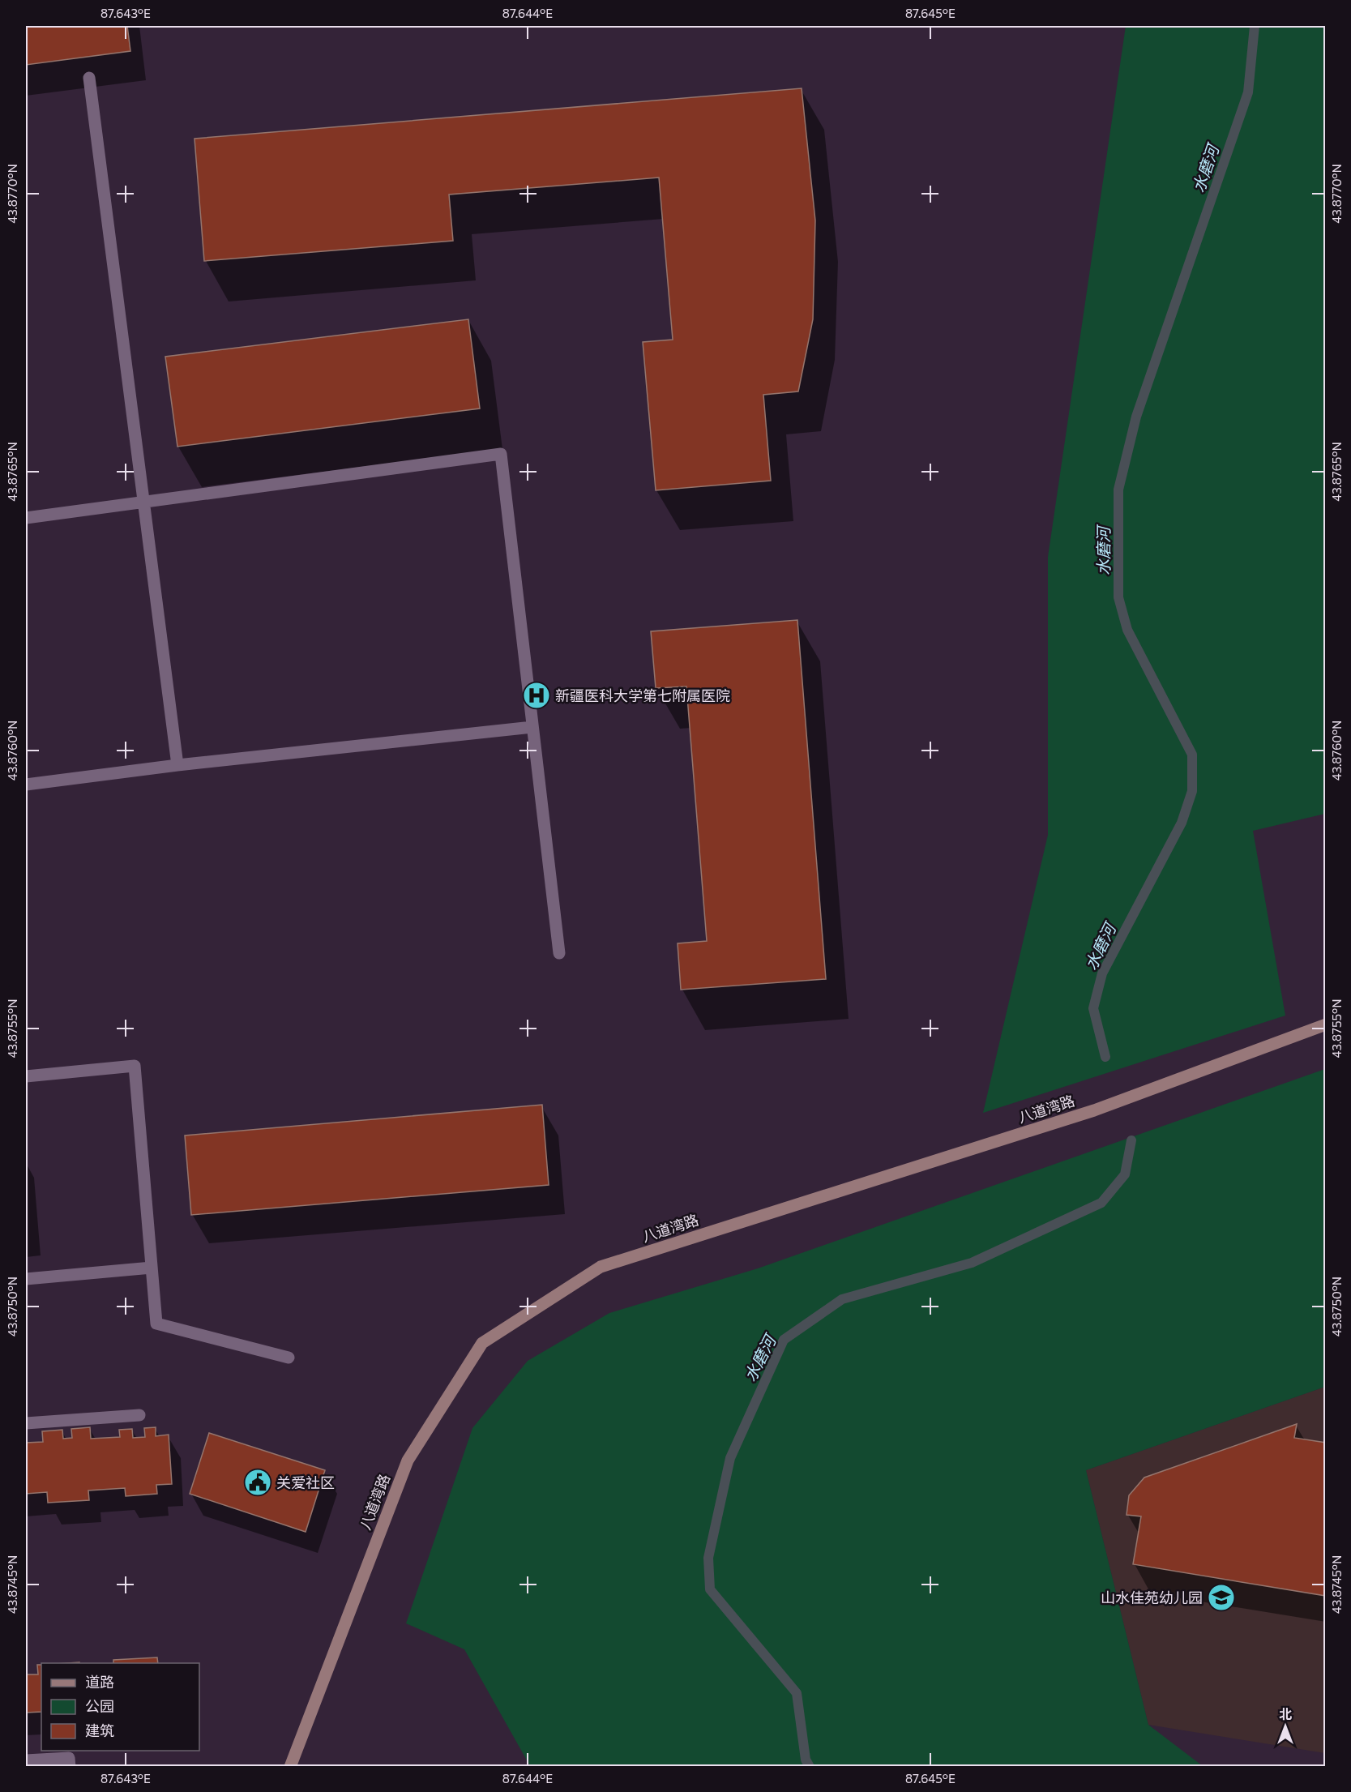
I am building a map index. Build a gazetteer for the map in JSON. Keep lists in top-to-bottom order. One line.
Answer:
{"streets":{"main road":["八道湾路"]},"water":["水磨河"],"places":{"hospital":["新疆医科大学第七附属医院"],"public building":["关爱社区"],"school or university":["山水佳苑幼儿园"]},"legend":["道路","公园","建筑"],"north":"top","coordinates":["87.643°E","87.644°E","87.645°E","43.8770°N","43.8765°N","43.8760°N","43.8755°N","43.8750°N","43.8745°N"]}
